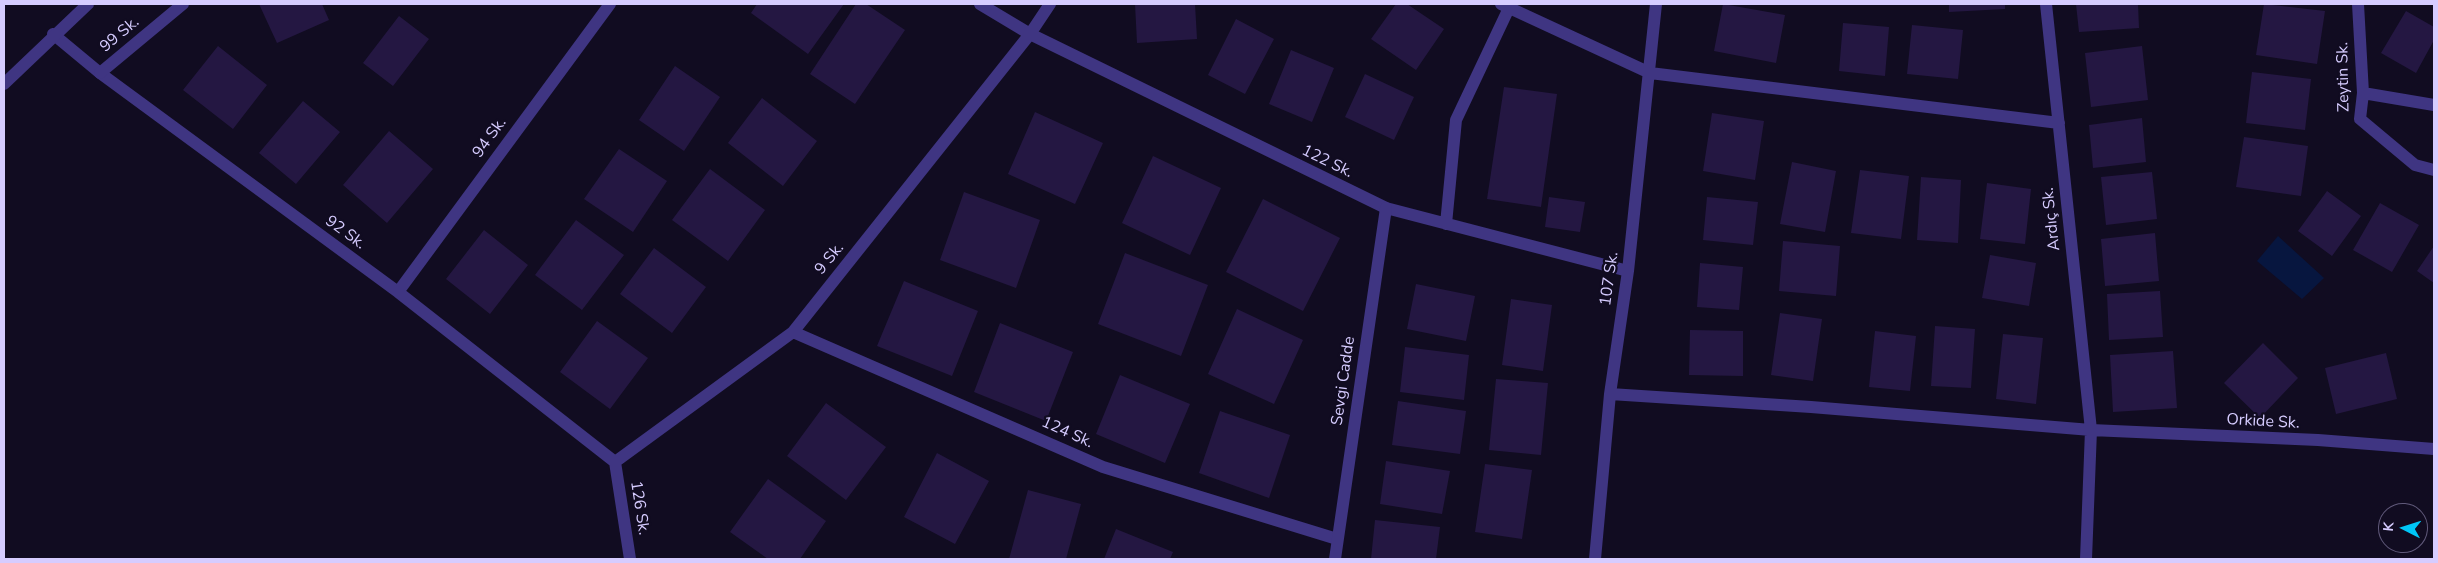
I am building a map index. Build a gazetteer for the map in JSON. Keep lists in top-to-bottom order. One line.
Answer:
{"streets":{"street":["99 Sk.","Zeytin Sk.","94 Sk.","122 Sk.","Ardıç Sk.","92 Sk.","9 Sk.","107 Sk.","Sevgi Cadde","Orkide Sk.","124 Sk.","126 Sk."]},"crossings":[["99 Sk.","92 Sk."],["94 Sk.","92 Sk."],["122 Sk.","9 Sk."],["122 Sk.","107 Sk."],["122 Sk.","Sevgi Cadde"],["Ardıç Sk.","Orkide Sk."],["92 Sk.","9 Sk."],["92 Sk.","126 Sk."],["9 Sk.","124 Sk."],["9 Sk.","126 Sk."],["107 Sk.","Orkide Sk."],["Sevgi Cadde","124 Sk."]],"north":"left"}
